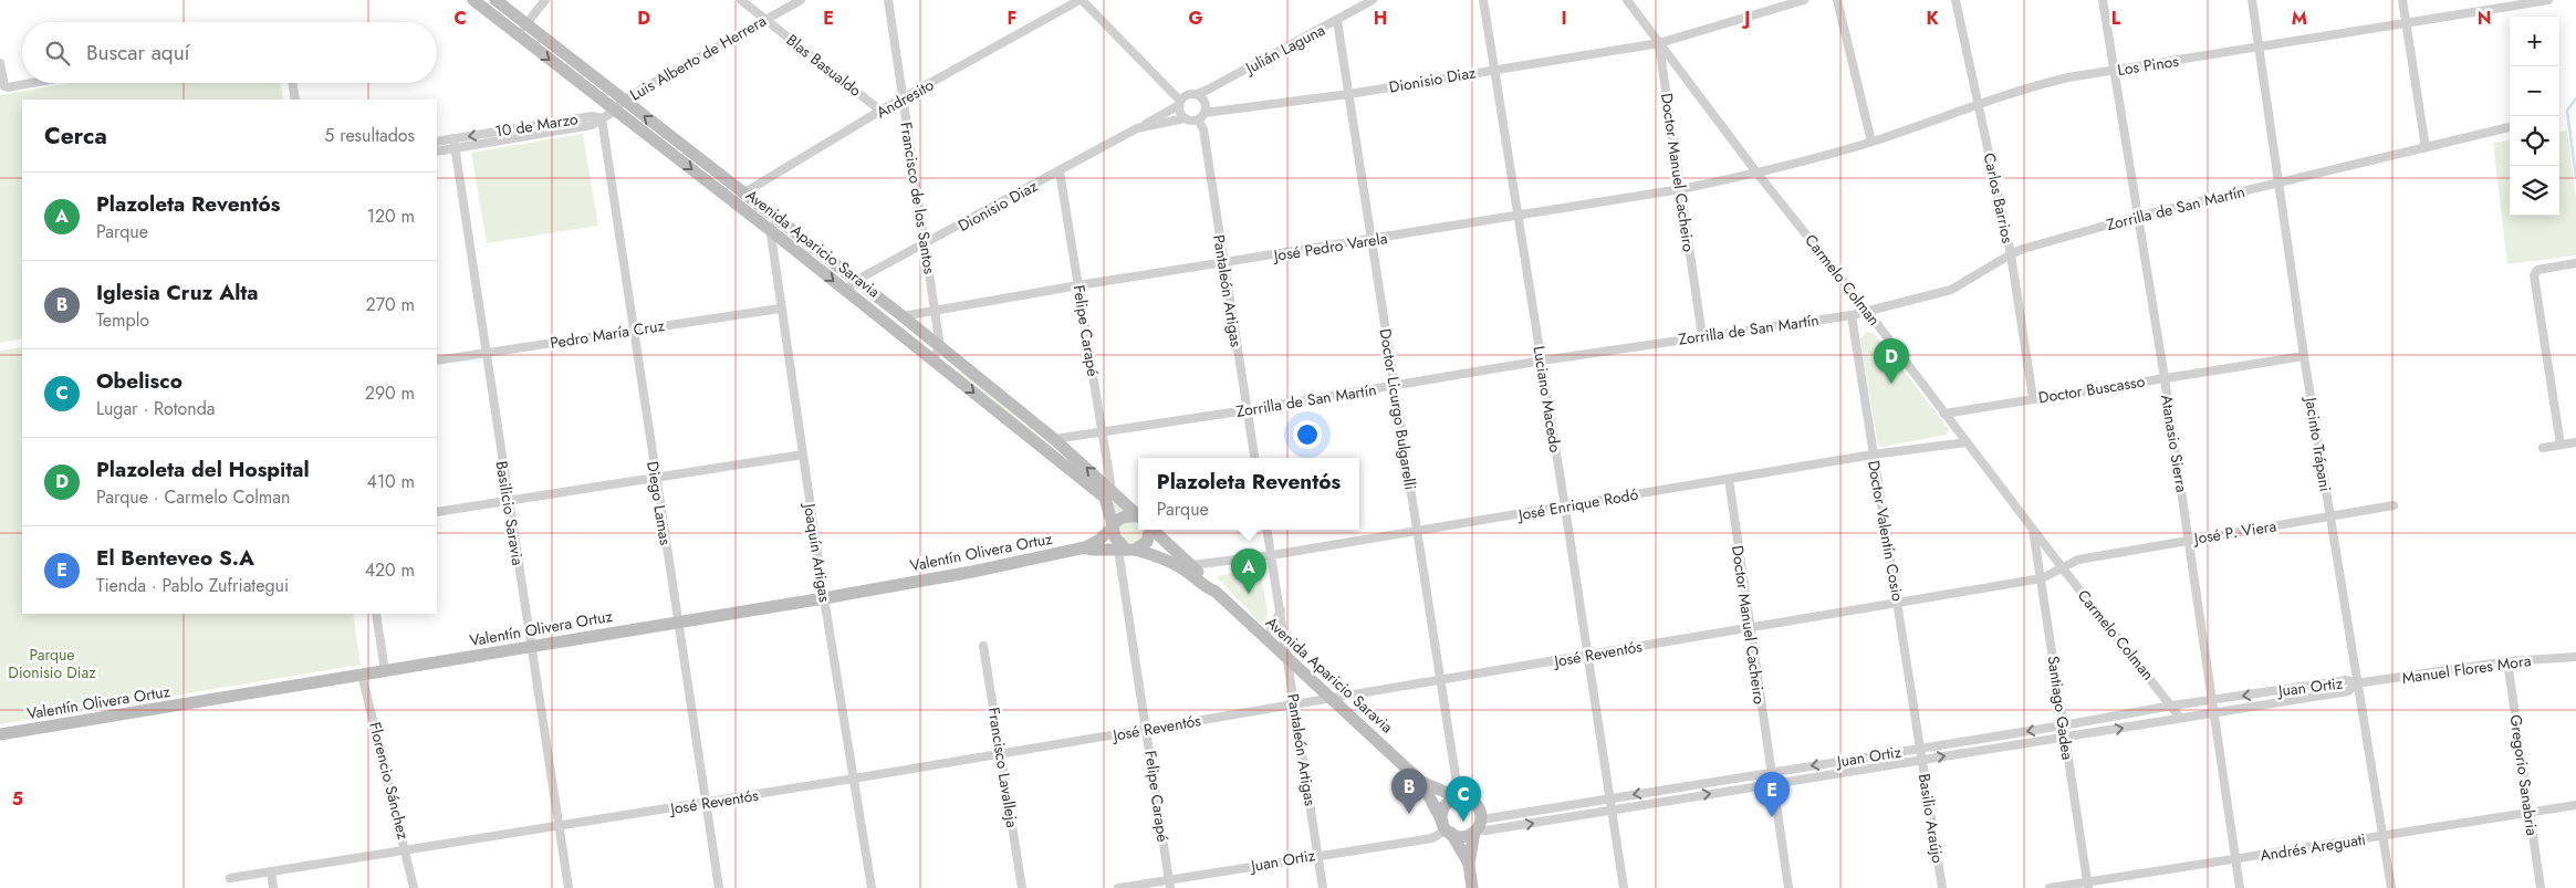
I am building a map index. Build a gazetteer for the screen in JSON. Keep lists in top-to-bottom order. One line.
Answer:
{"streets":{"street":["Julián Laguna","Luis Alberto de Herrera","Blas Basualdo","Los Pinos","Dionisio Diaz","Andresito","10 de Marzo","Doctor Manuel Cacheiro","Francisco de los Santos","Carlos Barrios","Zorrilla de San Martín","Avenida Aparicio Saravia","José Pedro Varela","Carmelo Colman","Pantaleón Artigas","Felipe Carapé","Pedro María Cruz","Doctor Buscasso","Luciano Macedo","Doctor Licurgo Bulgarelli","Atanasio Sierra","Jacinto Trápani","Diego Lamas","José Enrique Rodó","Basilicio Saravia","Doctor Valentín Cosio","José P. Viera","Valentín Olivera Ortuz","Joaquín Artigas","José Reventós","Manuel Flores Mora","Juan Ortiz","Santiago Gadea","Francisco Lavalleja","Gregorio Sanabria","Florencio Sánchez","Basilio Araújo","Andrés Areguati"]},"crossings":[["Julián Laguna","Dionisio Diaz"],["Julián Laguna","Pantaleón Artigas"],["Julián Laguna","Doctor Licurgo Bulgarelli"],["Luis Alberto de Herrera","Blas Basualdo"],["Luis Alberto de Herrera","Avenida Aparicio Saravia"],["Blas Basualdo","Andresito"],["Los Pinos","Carlos Barrios"],["Los Pinos","José Pedro Varela"],["Los Pinos","Carmelo Colman"],["Los Pinos","Atanasio Sierra"],["Los Pinos","Jacinto Trápani"],["Dionisio Diaz","Doctor Manuel Cacheiro"],["Dionisio Diaz","Francisco de los Santos"],["Dionisio Diaz","Avenida Aparicio Saravia"],["Dionisio Diaz","Carmelo Colman"],["Dionisio Diaz","Pantaleón Artigas"],["Dionisio Diaz","Felipe Carapé"],["Dionisio Diaz","Luciano Macedo"],["Dionisio Diaz","Doctor Licurgo Bulgarelli"],["Andresito","Francisco de los Santos"],["Andresito","Avenida Aparicio Saravia"],["10 de Marzo","Diego Lamas"],["10 de Marzo","Basilicio Saravia"],["Doctor Manuel Cacheiro","Zorrilla de San Martín"],["Doctor Manuel Cacheiro","José Pedro Varela"],["Doctor Manuel Cacheiro","Carmelo Colman"],["Doctor Manuel Cacheiro","José Enrique Rodó"],["Doctor Manuel Cacheiro","José Reventós"],["Doctor Manuel Cacheiro","Juan Ortiz"],["Francisco de los Santos","Avenida Aparicio Saravia"],["Francisco de los Santos","José Pedro Varela"],["Carlos Barrios","Zorrilla de San Martín"],["Carlos Barrios","Doctor Buscasso"],["Zorrilla de San Martín","Avenida Aparicio Saravia"],["Zorrilla de San Martín","Carmelo Colman"],["Zorrilla de San Martín","Pantaleón Artigas"],["Zorrilla de San Martín","Felipe Carapé"],["Zorrilla de San Martín","Luciano Macedo"],["Zorrilla de San Martín","Doctor Licurgo Bulgarelli"],["Zorrilla de San Martín","Atanasio Sierra"],["Zorrilla de San Martín","Jacinto Trápani"],["Zorrilla de San Martín","Doctor Valentín Cosio"],["Avenida Aparicio Saravia","José Pedro Varela"],["Avenida Aparicio Saravia","Pantaleón Artigas"],["Avenida Aparicio Saravia","Felipe Carapé"],["Avenida Aparicio Saravia","Doctor Licurgo Bulgarelli"],["Avenida Aparicio Saravia","José Enrique Rodó"],["Avenida Aparicio Saravia","Valentín Olivera Ortuz"],["Avenida Aparicio Saravia","Joaquín Artigas"],["Avenida Aparicio Saravia","José Reventós"],["Avenida Aparicio Saravia","Juan Ortiz"],["José Pedro Varela","Carmelo Colman"],["José Pedro Varela","Pantaleón Artigas"],["José Pedro Varela","Felipe Carapé"],["José Pedro Varela","Luciano Macedo"],["José Pedro Varela","Doctor Licurgo Bulgarelli"],["Carmelo Colman","Doctor Buscasso"],["Carmelo Colman","José Enrique Rodó"],["Carmelo Colman","José Reventós"],["Carmelo Colman","Juan Ortiz"],["Carmelo Colman","Santiago Gadea"],["Pantaleón Artigas","José Enrique Rodó"],["Pantaleón Artigas","José Reventós"],["Pantaleón Artigas","Juan Ortiz"],["Felipe Carapé","Valentín Olivera Ortuz"],["Felipe Carapé","José Reventós"],["Felipe Carapé","Juan Ortiz"],["Pedro María Cruz","Diego Lamas"],["Pedro María Cruz","Basilicio Saravia"],["Pedro María Cruz","Joaquín Artigas"],["Doctor Buscasso","Atanasio Sierra"],["Doctor Buscasso","Jacinto Trápani"],["Luciano Macedo","José Enrique Rodó"],["Luciano Macedo","José Reventós"],["Luciano Macedo","Juan Ortiz"],["Doctor Licurgo Bulgarelli","José Enrique Rodó"],["Doctor Licurgo Bulgarelli","José Reventós"],["Doctor Licurgo Bulgarelli","Juan Ortiz"],["Atanasio Sierra","José P. Viera"],["Atanasio Sierra","Juan Ortiz"],["Atanasio Sierra","Andrés Areguati"],["Jacinto Trápani","José P. Viera"],["Jacinto Trápani","Manuel Flores Mora"],["Jacinto Trápani","Juan Ortiz"],["Jacinto Trápani","Andrés Areguati"],["Diego Lamas","Valentín Olivera Ortuz"],["Diego Lamas","José Reventós"],["José Enrique Rodó","Doctor Valentín Cosio"],["Basilicio Saravia","Valentín Olivera Ortuz"],["Basilicio Saravia","José Reventós"],["Doctor Valentín Cosio","José Reventós"],["Doctor Valentín Cosio","Juan Ortiz"],["Doctor Valentín Cosio","Basilio Araújo"],["José P. Viera","José Reventós"],["Valentín Olivera Ortuz","Joaquín Artigas"],["Valentín Olivera Ortuz","Florencio Sánchez"],["Joaquín Artigas","José Reventós"],["José Reventós","Santiago Gadea"],["José Reventós","Francisco Lavalleja"],["José Reventós","Florencio Sánchez"],["Manuel Flores Mora","Juan Ortiz"],["Manuel Flores Mora","Gregorio Sanabria"],["Juan Ortiz","Santiago Gadea"],["Juan Ortiz","Basilio Araújo"],["Santiago Gadea","Andrés Areguati"],["Gregorio Sanabria","Andrés Areguati"]],"parks":["Parque Dionisio Diaz"],"page":{"map_buttons":["+","−"],"search":"Buscar aquí","heading":["Cerca","5 resultados"],"list":[{"mark":"A","name":"Plazoleta Reventós","note":"Parque","value":"120 m"},{"mark":"B","name":"Iglesia Cruz Alta","note":"Templo","value":"270 m"},{"mark":"C","name":"Obelisco","note":"Lugar · Rotonda","value":"290 m"},{"mark":"D","name":"Plazoleta del Hospital","note":"Parque · Carmelo Colman","value":"410 m"},{"mark":"E","name":"El Benteveo S.A","note":"Tienda · Pablo Zufriategui","value":"420 m"}],"pins":["D","A","B","E","C"],"popup":["Plazoleta Reventós","Parque"]},"grid":{"columns":["C","D","E","F","G","H","I","J","K","L","M","N"],"rows":["5"]}}
